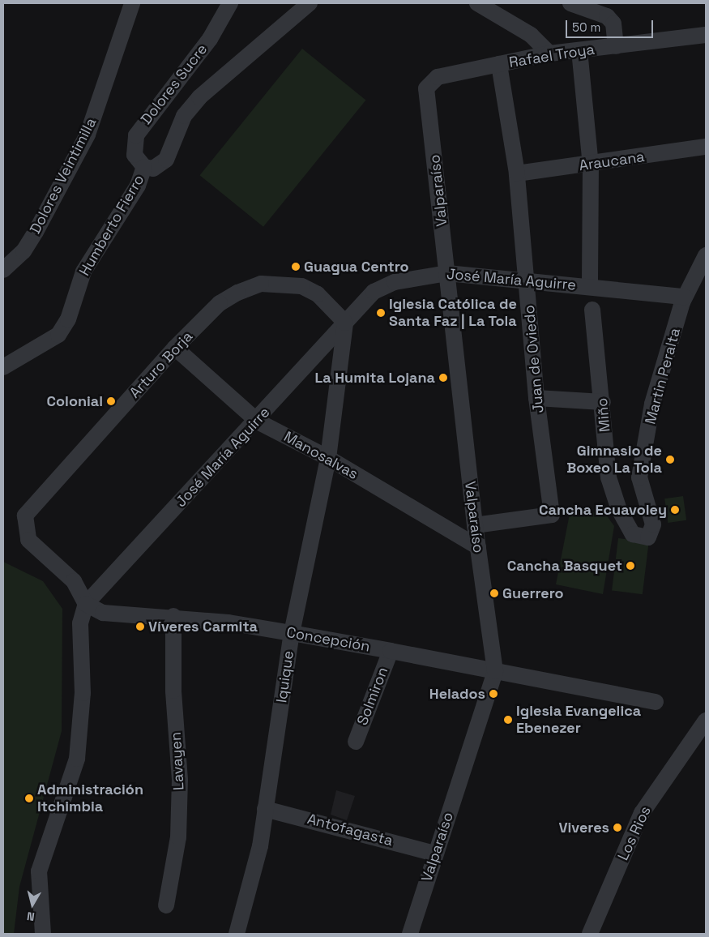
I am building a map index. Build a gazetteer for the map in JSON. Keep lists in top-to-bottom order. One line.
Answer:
{"streets":{"street":["Rafael Troya","Dolores Sucre","Araucana","Dolores Veintimilla","Valparaíso","Humberto Fierro","José María Aguirre","Juan de Oviedo","Arturo Borja","Martin Peralta","Miño","Manosalvas","Concepción","Iquique","Solmiron","Lavayen","Antofagasta","Los Rios"]},"crossings":[["Rafael Troya","Valparaíso"],["Rafael Troya","Juan de Oviedo"],["Dolores Sucre","Humberto Fierro"],["Araucana","Juan de Oviedo"],["Valparaíso","José María Aguirre"],["Valparaíso","Juan de Oviedo"],["Valparaíso","Manosalvas"],["Valparaíso","Concepción"],["Valparaíso","Antofagasta"],["José María Aguirre","Juan de Oviedo"],["José María Aguirre","Arturo Borja"],["José María Aguirre","Martin Peralta"],["José María Aguirre","Manosalvas"],["José María Aguirre","Concepción"],["José María Aguirre","Iquique"],["Arturo Borja","Manosalvas"],["Arturo Borja","Concepción"],["Arturo Borja","Iquique"],["Martin Peralta","Miño"],["Manosalvas","Iquique"],["Concepción","Iquique"],["Concepción","Solmiron"],["Concepción","Lavayen"],["Iquique","Antofagasta"]],"places":["Guagua Centro","Iglesia Católica de Santa Faz | La Tola","La Humita Lojana","Colonial","Gimnasio de Boxeo La Tola","Cancha Ecuavoley","Cancha Basquet","Guerrero","Víveres Carmita","Helados","Iglesia Evangelica Ebenezer","Administración Itchimbia","Viveres"],"scale_bar":"50 m","north":"bottom"}
